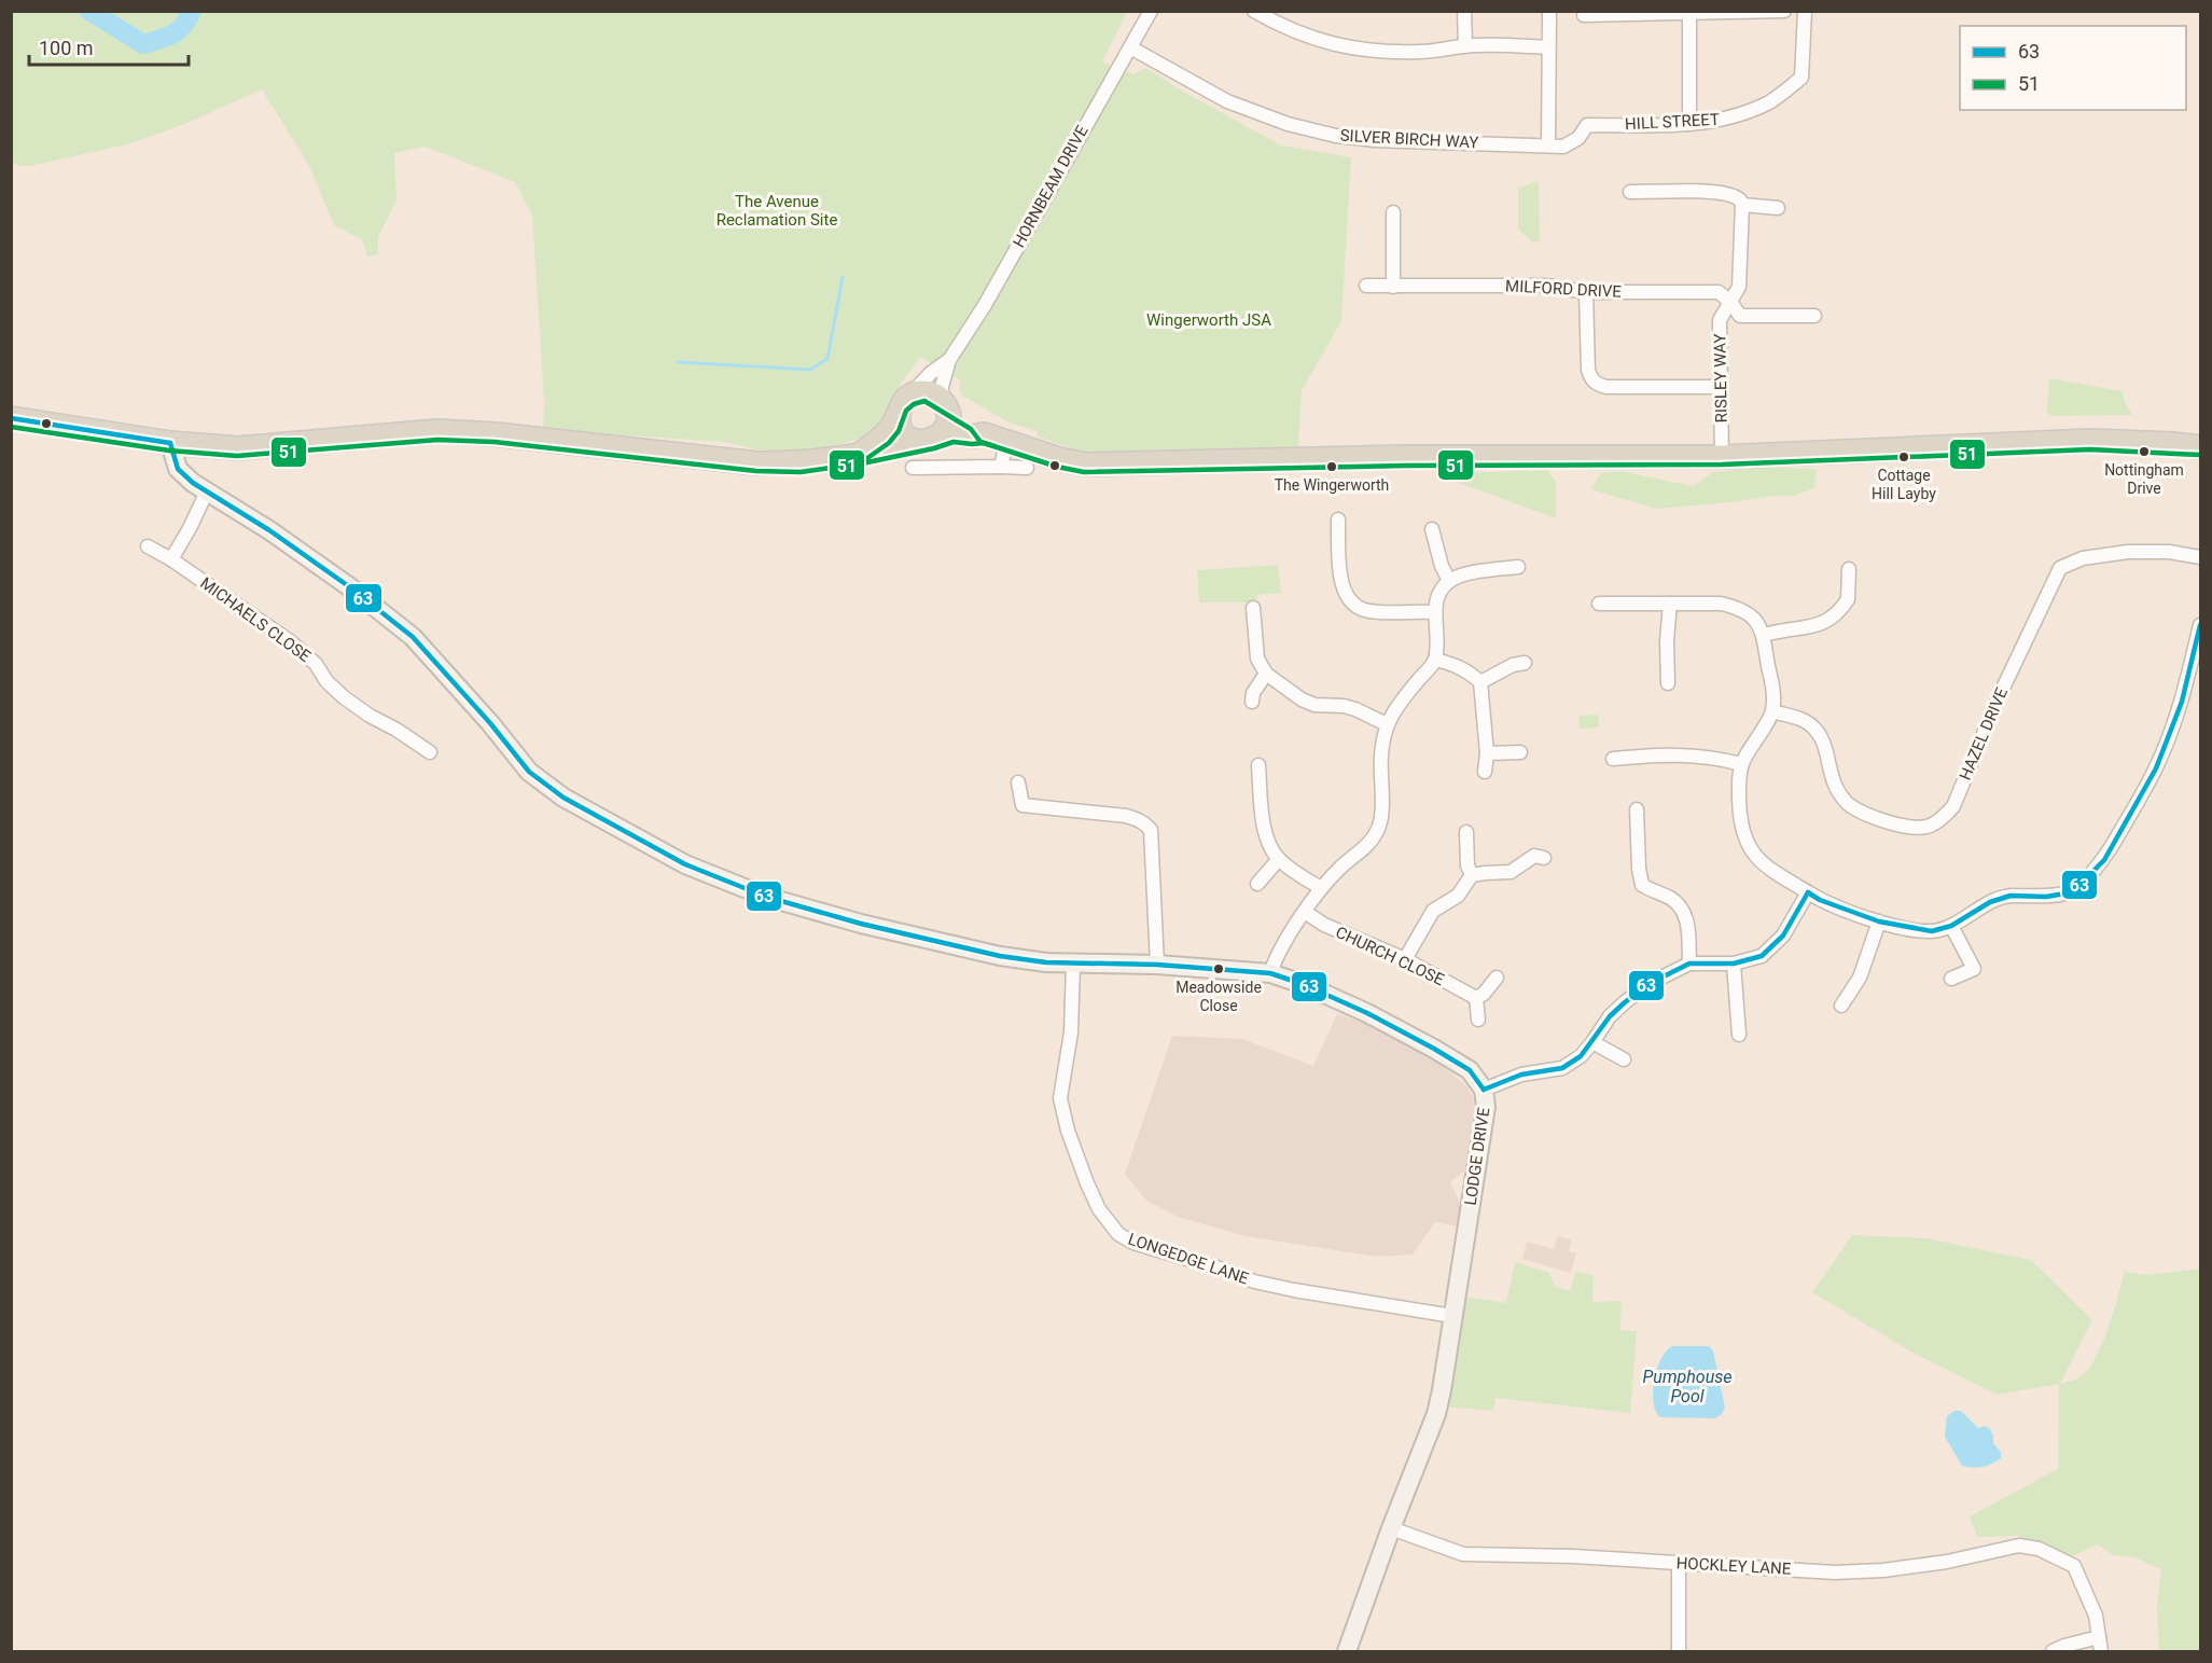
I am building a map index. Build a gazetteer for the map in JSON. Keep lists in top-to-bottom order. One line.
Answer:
{"streets":{"street":["HILL STREET","SILVER BIRCH WAY","HORNBEAM DRIVE","MILFORD DRIVE","RISLEY WAY","MICHAELS CLOSE","HAZEL DRIVE","CHURCH CLOSE","LODGE DRIVE","LONGEDGE LANE","HOCKLEY LANE"]},"crossings":[["HILL STREET","SILVER BIRCH WAY"],["SILVER BIRCH WAY","HORNBEAM DRIVE"],["MILFORD DRIVE","RISLEY WAY"],["LODGE DRIVE","LONGEDGE LANE"]],"water":["Pumphouse Pool"],"parks":["The Avenue Reclamation Site","Wingerworth JSA"],"places":["Nottingham Drive","Cottage Hill Layby","The Wingerworth","Meadowside Close"],"lines":["transit line 51","transit line 63"],"legend":["63","51"],"scale_bar":"100 m"}
